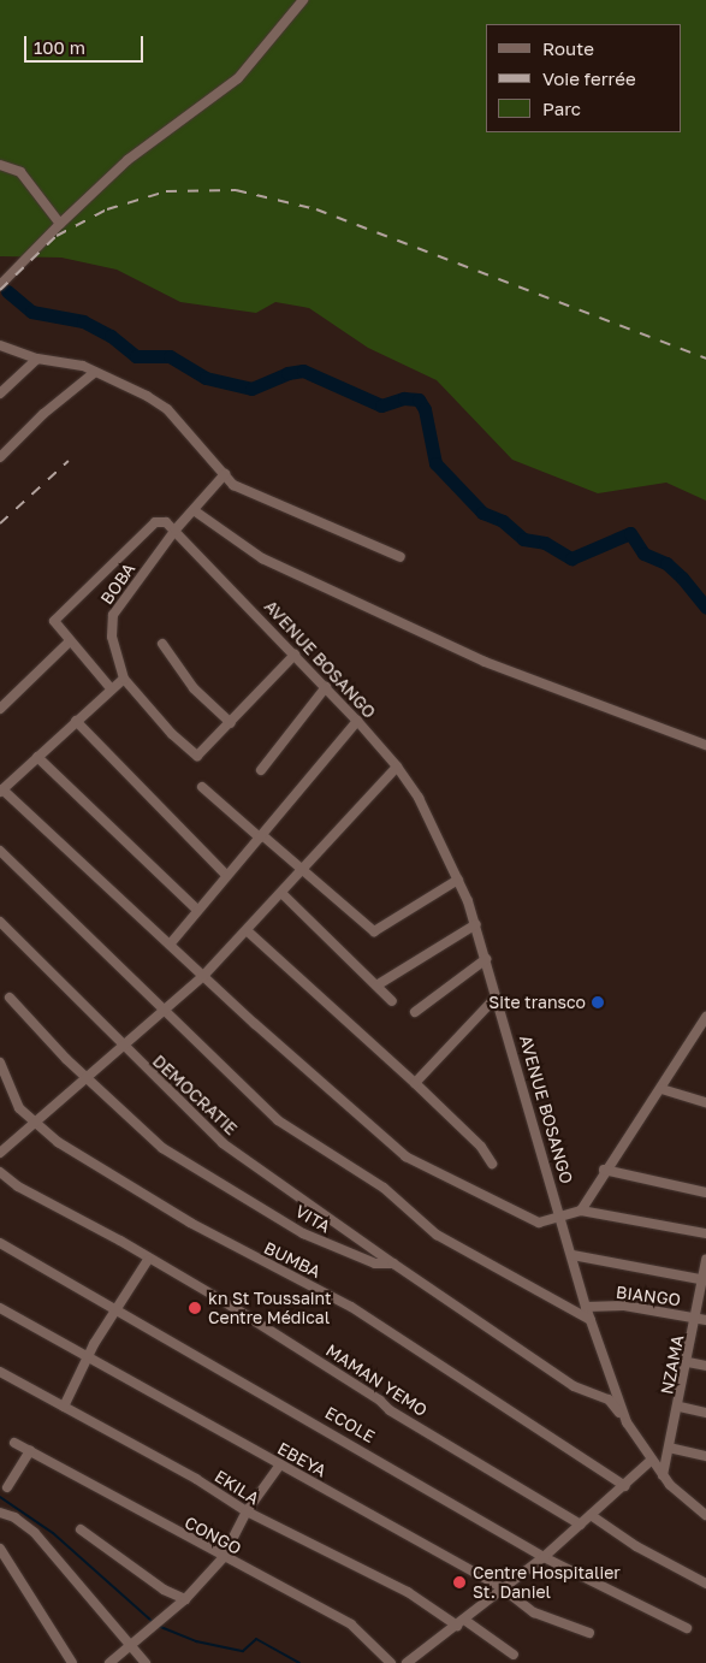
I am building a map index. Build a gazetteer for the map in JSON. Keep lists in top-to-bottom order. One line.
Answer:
{"streets":{"street":["BOBA","AVENUE BOSANGO","DEMOCRATIE","VITA","BUMBA","BIANGO","NZAMA","MAMAN YEMO","ECOLE","EBEYA","EKILA","CONGO"]},"crossings":[["BOBA","AVENUE BOSANGO"],["AVENUE BOSANGO","VITA"],["AVENUE BOSANGO","BIANGO"],["AVENUE BOSANGO","NZAMA"],["DEMOCRATIE","VITA"],["BIANGO","NZAMA"]],"places":["Site transco","kn St Toussaint Centre Médical","Centre Hospitalier St. Daniel"],"legend":["Route","Voie ferrée","Parc"],"scale_bar":"100 m"}
